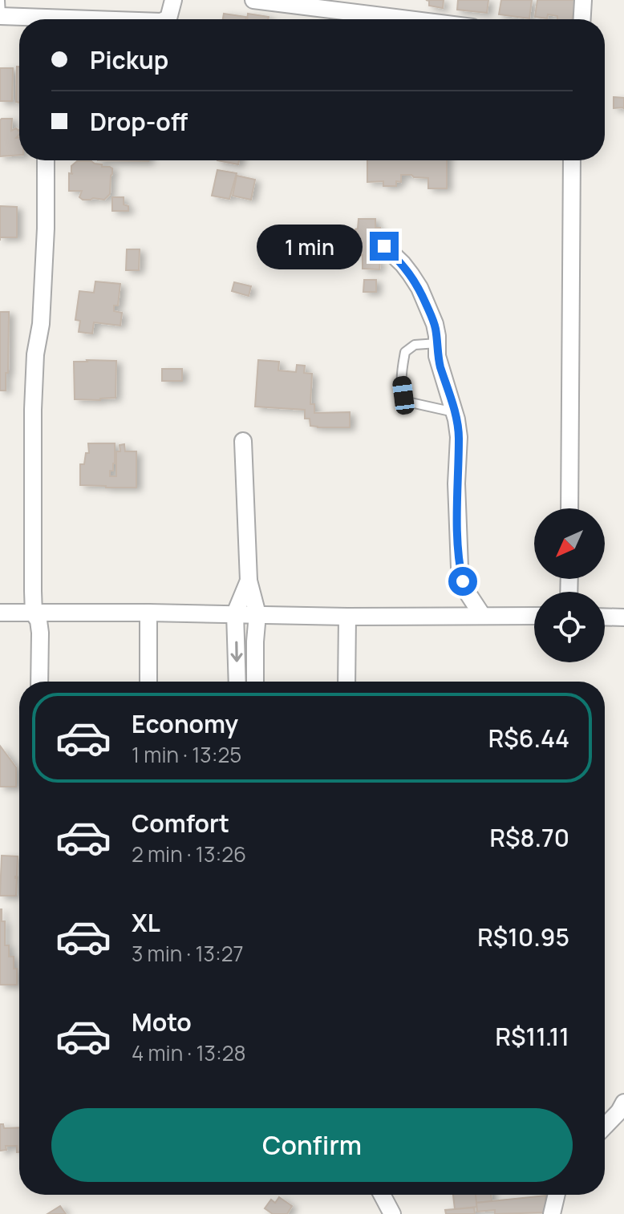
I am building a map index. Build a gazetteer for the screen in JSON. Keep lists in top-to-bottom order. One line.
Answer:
{"north":"bottom left","page":{"banner":["Pickup","Drop-off"],"bubble":"1 min","list":[{"name":"Economy","note":"1 min · 13:25","value":"R$6.44"},{"name":"Comfort","note":"2 min · 13:26","value":"R$8.70"},{"name":"XL","note":"3 min · 13:27","value":"R$10.95"},{"name":"Moto","note":"4 min · 13:28","value":"R$11.11"}],"buttons":"Confirm"}}
